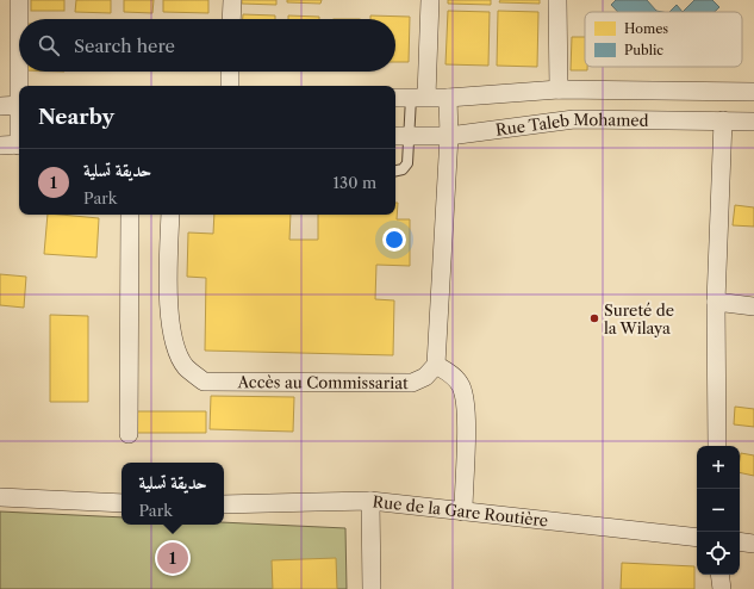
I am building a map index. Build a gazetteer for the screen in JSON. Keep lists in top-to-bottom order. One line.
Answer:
{"streets":{"street":["Rue Taleb Mohamed","Accès au Commissariat","Rue de la Gare Routière"]},"places":["Sureté de la Wilaya"],"legend":["Homes","Public"],"page":{"search":"Search here","heading":"Nearby","list":[{"mark":"1","name":"حديقة تسلية","note":"Park","value":"130 m"}],"map_buttons":["+","−"],"popup":["حديقة تسلية","Park"],"pins":"1"}}
